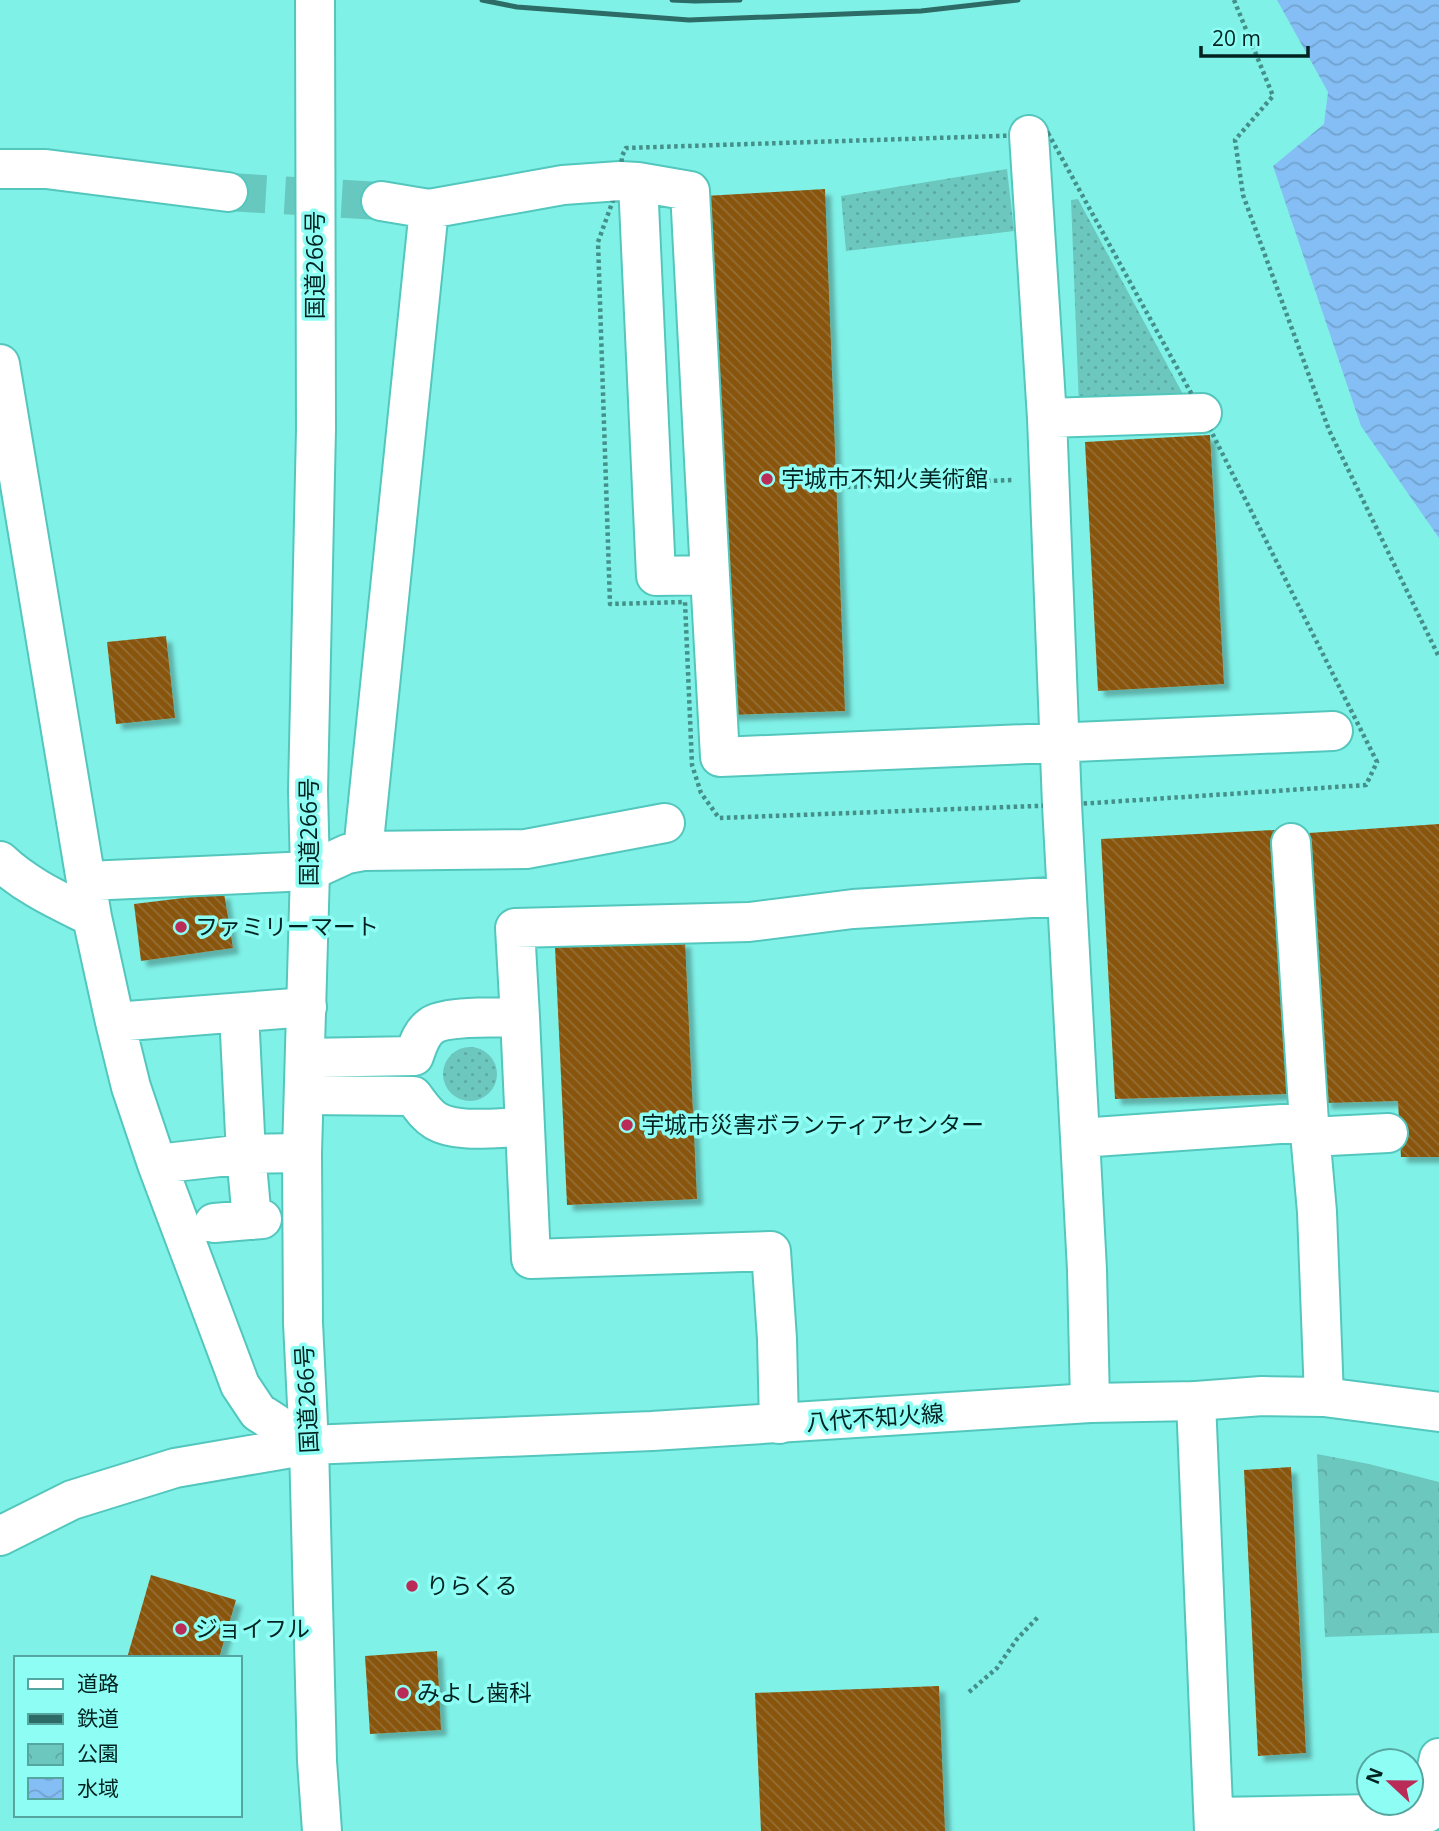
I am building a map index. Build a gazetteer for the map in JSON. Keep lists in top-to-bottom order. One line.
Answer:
{"streets":{"main road":["国道266号","八代不知火線"]},"crossings":[["国道266号","八代不知火線"]],"places":["宇城市不知火美術館","ファミリーマート","宇城市災害ボランティアセンター","りらくる","ジョイフル","みよし歯科"],"legend":["道路","鉄道","公園","水域"],"scale_bar":"20 m","north":"left"}
